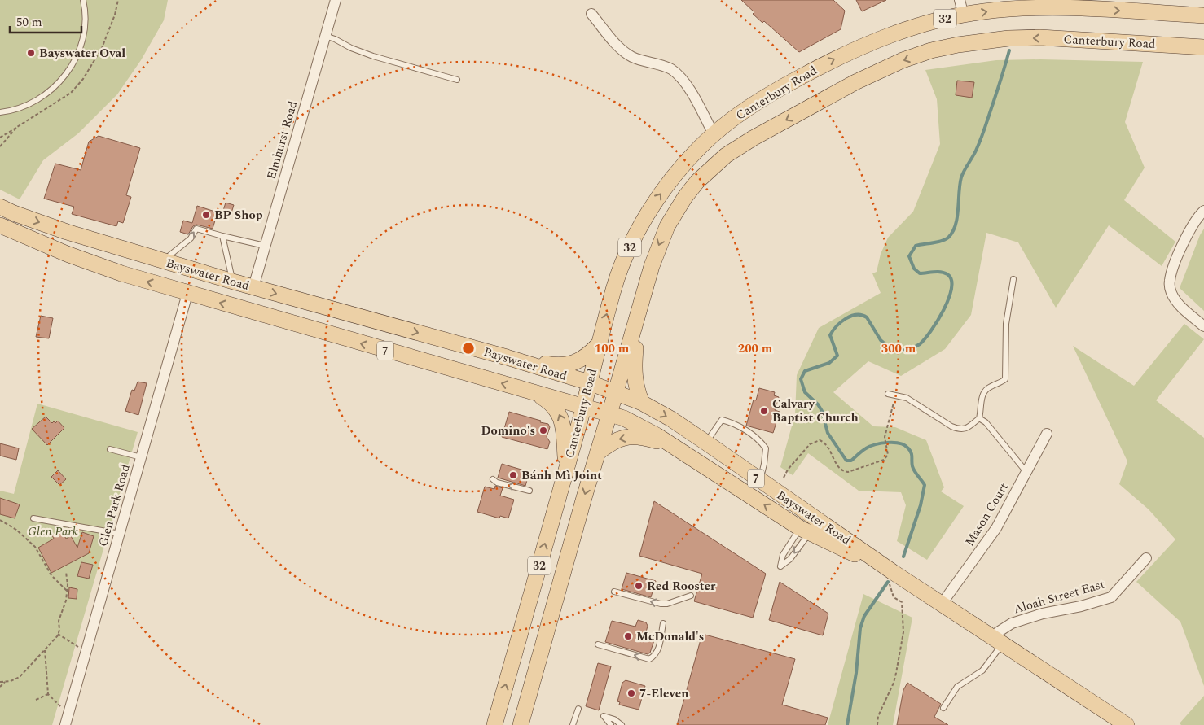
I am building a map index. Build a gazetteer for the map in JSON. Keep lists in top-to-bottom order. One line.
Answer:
{"streets":{"main road":["32","Canterbury Road","Bayswater Road","7"],"street":["Elmhurst Road","Glen Park Road","Mason Court","Aloah Street East"]},"crossings":[["Canterbury Road","Bayswater Road"],["Elmhurst Road","Bayswater Road"],["Bayswater Road","Glen Park Road"],["Bayswater Road","Mason Court"],["Bayswater Road","Aloah Street East"]],"parks":["Glen Park"],"places":["Bayswater Oval","BP Shop","Calvary Baptist Church","Domino's","Bánh Mì Joint","Red Rooster","McDonald's","7-Eleven"],"scale_bar":"50 m","rings":["100 m","200 m","300 m"]}
